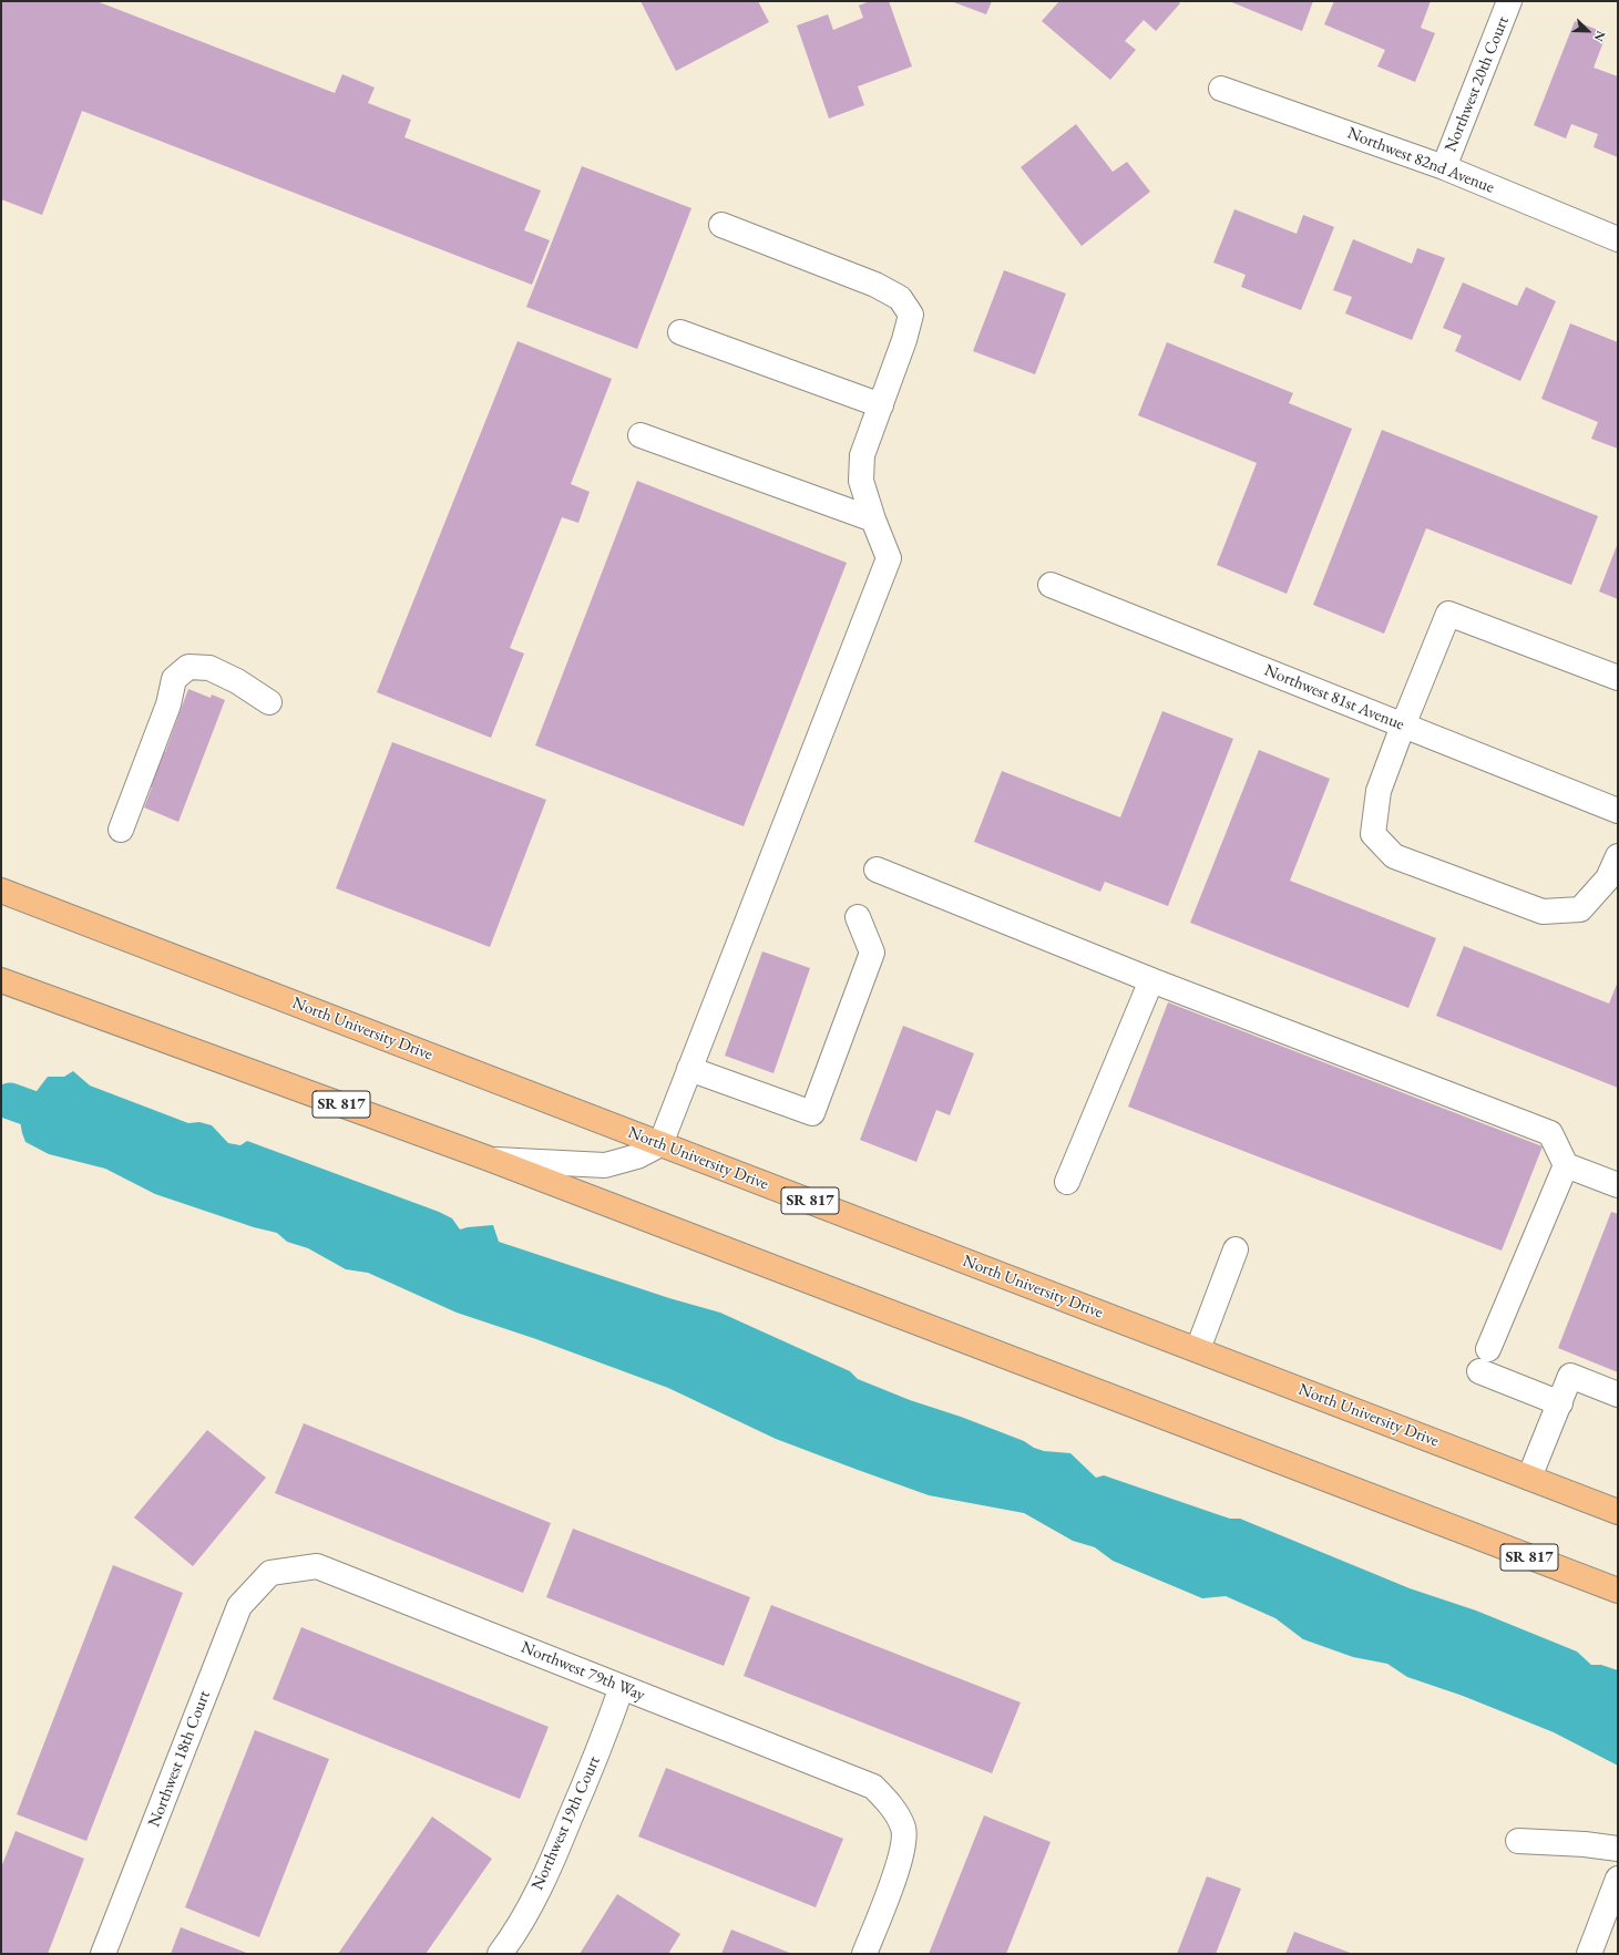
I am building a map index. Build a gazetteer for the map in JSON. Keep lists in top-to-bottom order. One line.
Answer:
{"streets":{"main road":["North University Drive","SR 817"],"street":["Northwest 20th Court","Northwest 82nd Avenue","Northwest 81st Avenue","Northwest 79th Way","Northwest 18th Court","Northwest 19th Court"]},"crossings":[["Northwest 20th Court","Northwest 82nd Avenue"],["Northwest 79th Way","Northwest 18th Court"],["Northwest 79th Way","Northwest 19th Court"]],"north":"bottom right"}
